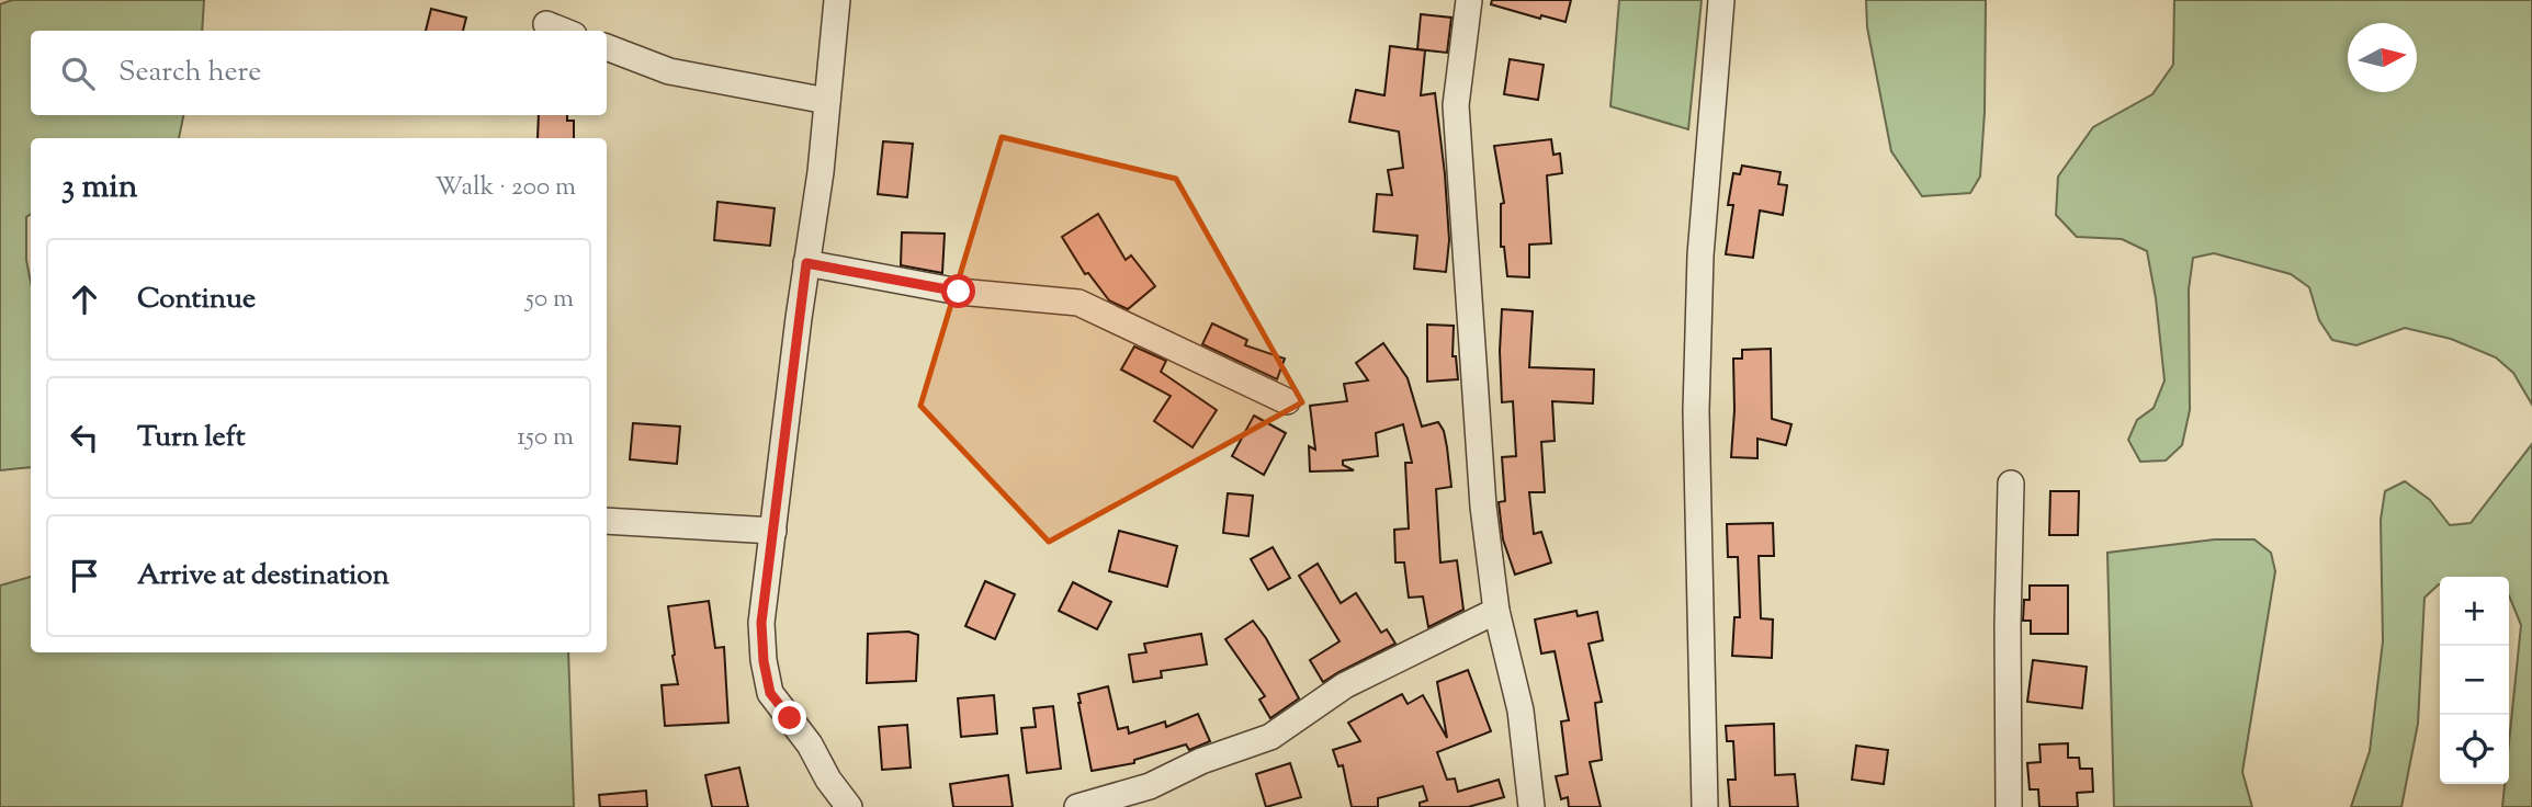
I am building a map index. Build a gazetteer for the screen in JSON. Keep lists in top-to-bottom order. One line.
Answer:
{"north":"right","page":{"search":"Search here","heading":["3 min","Walk · 200 m"],"list":[["Continue","50 m"],["Turn left","150 m"],"Arrive at destination"],"map_buttons":["+","−"]}}
